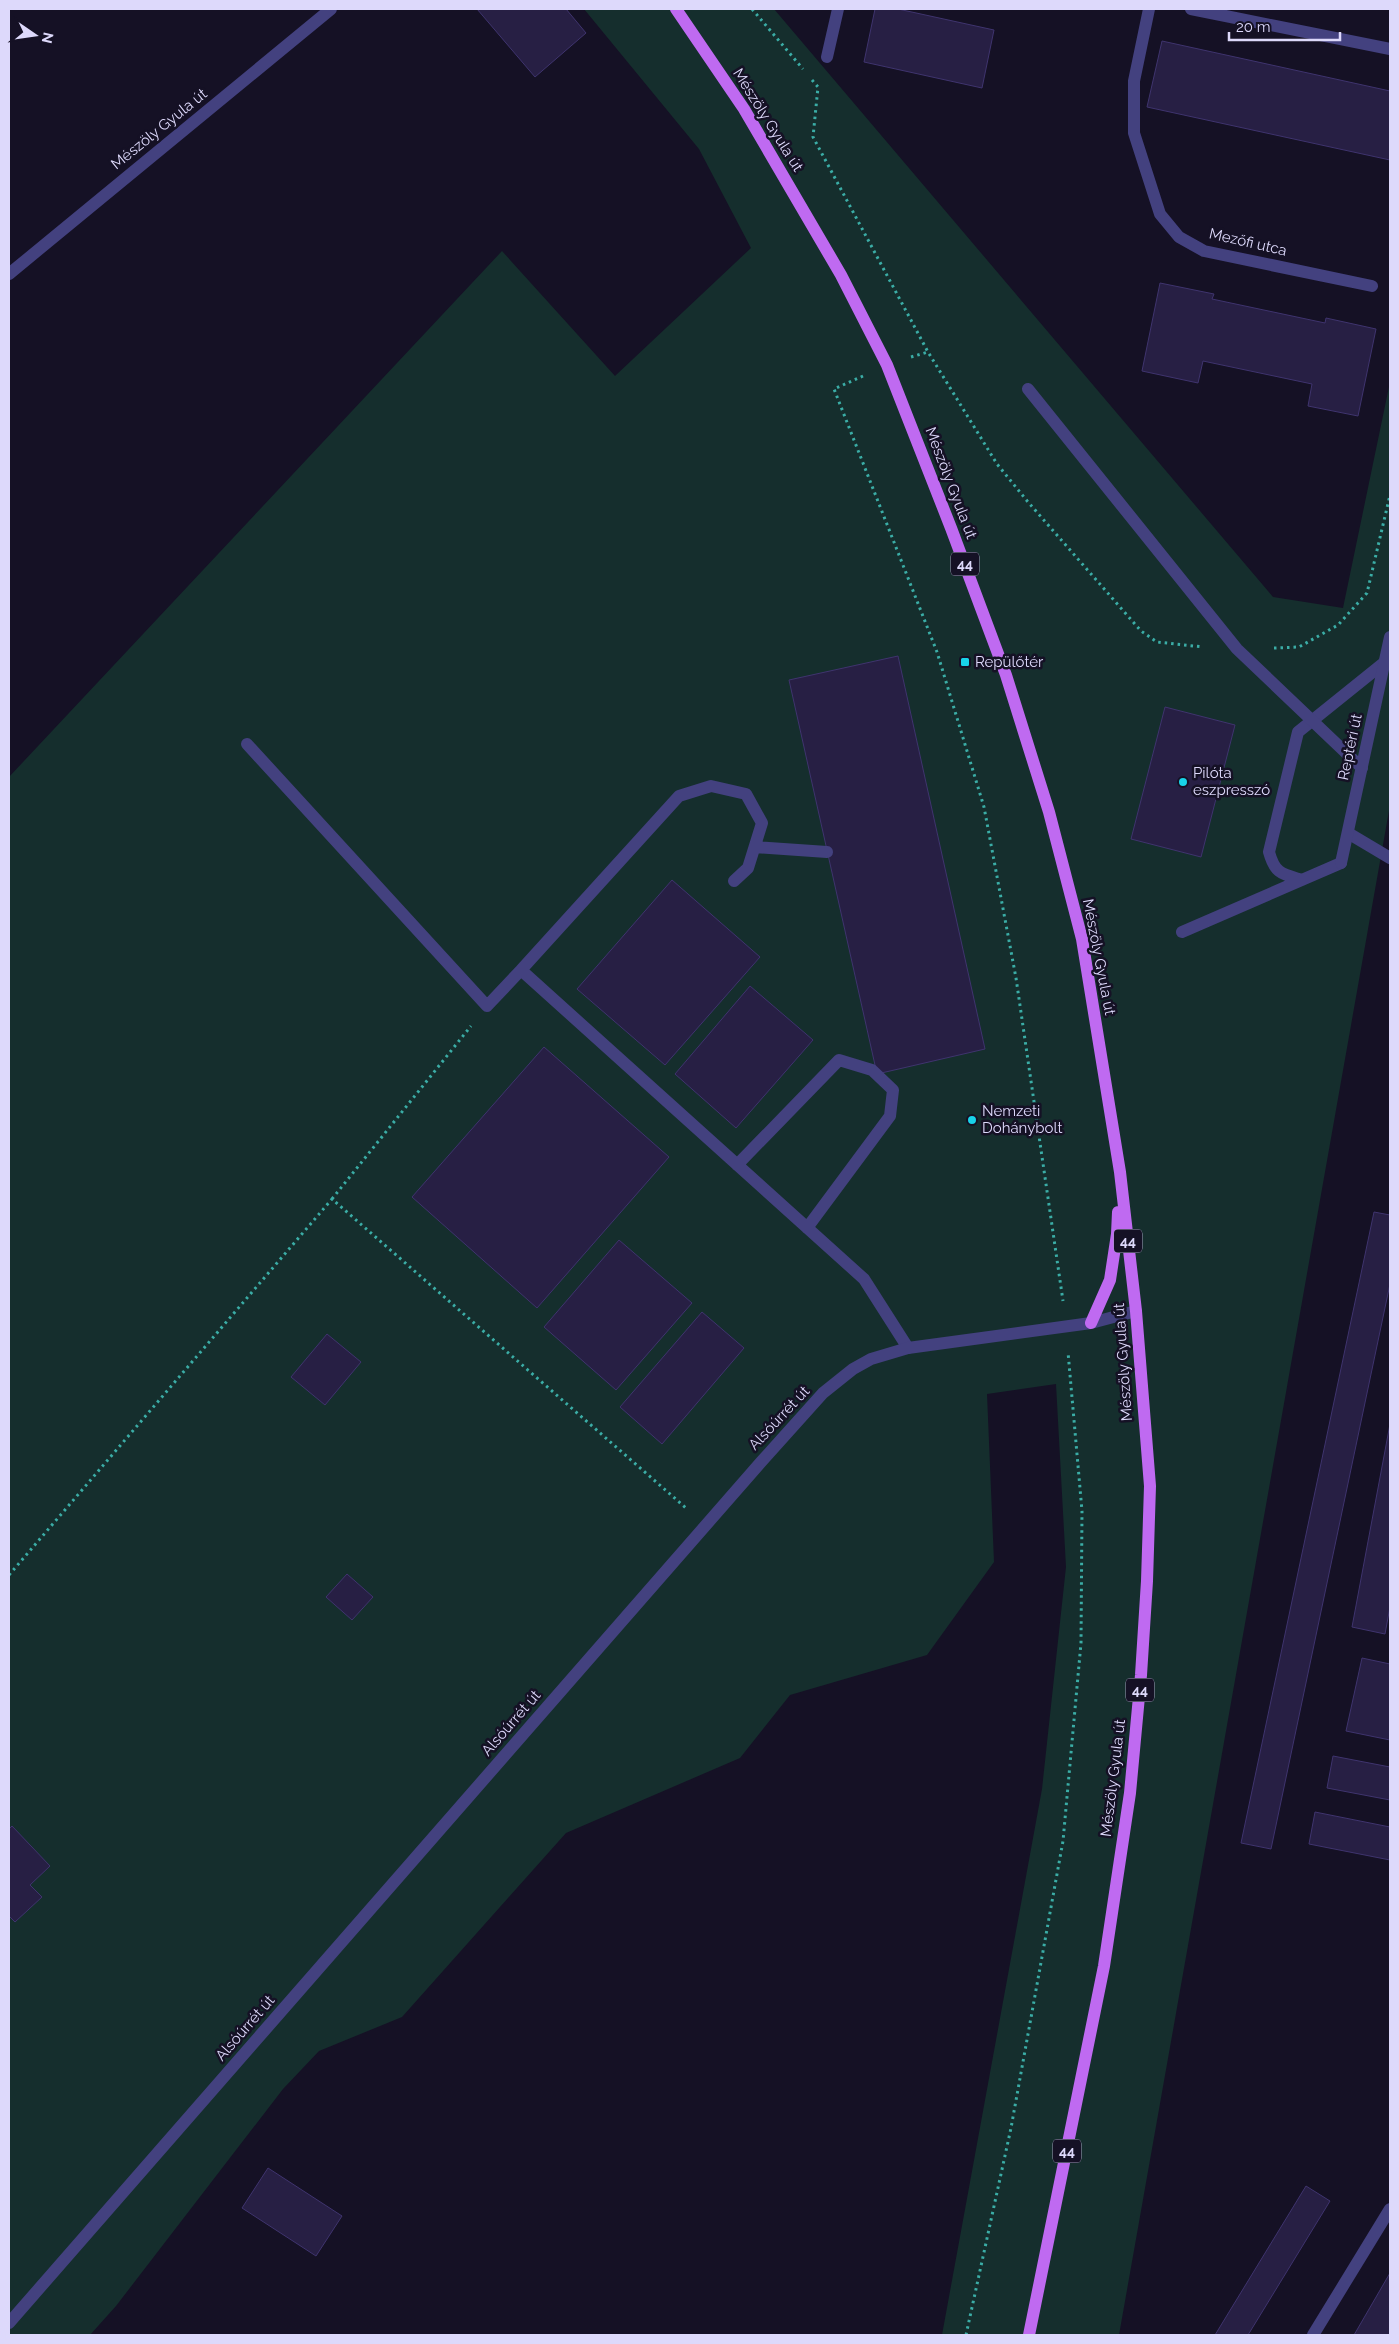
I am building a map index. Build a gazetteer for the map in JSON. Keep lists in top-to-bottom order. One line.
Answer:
{"streets":{"main road":["Mészöly Gyula út","44"],"street":["Mezőfi utca","Reptéri út","Alsóúrrét út"]},"crossings":[["Mészöly Gyula út","Alsóúrrét út"]],"places":{"transit":["Repülőtér"],"other":["Pilóta eszpresszó","Nemzeti Dohánybolt"]},"scale_bar":"20 m","north":"right"}
